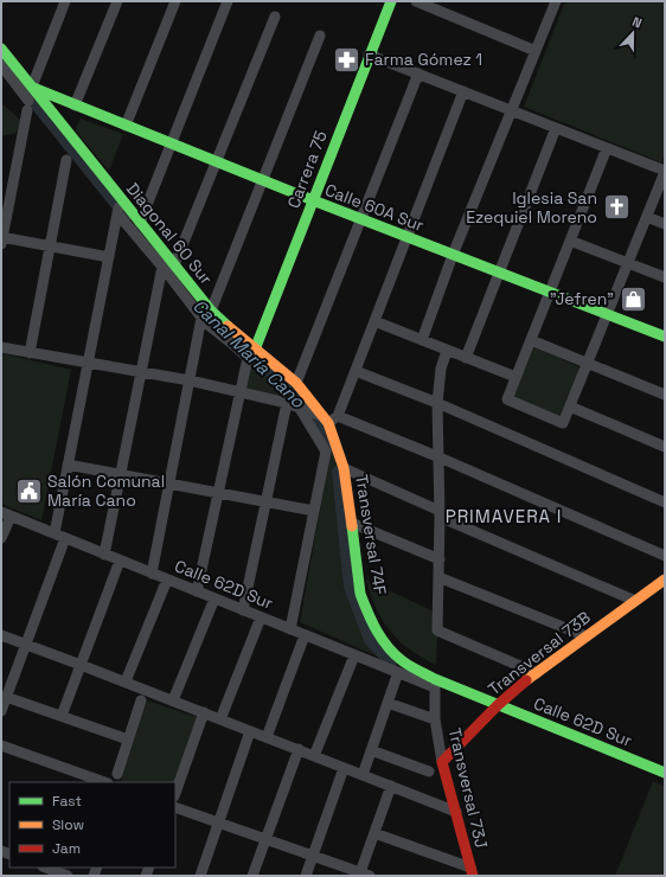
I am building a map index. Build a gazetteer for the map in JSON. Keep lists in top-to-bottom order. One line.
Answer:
{"streets":{"street":["Carrera 75","Calle 60A Sur","Diagonal 60 Sur","Transversal 74F","Calle 62D Sur","Transversal 73B","Transversal 73J"]},"crossings":[["Carrera 75","Calle 60A Sur"],["Carrera 75","Diagonal 60 Sur"],["Carrera 75","Calle 62D Sur"],["Calle 60A Sur","Diagonal 60 Sur"],["Diagonal 60 Sur","Transversal 74F"],["Transversal 74F","Calle 62D Sur"],["Transversal 74F","Transversal 73J"],["Calle 62D Sur","Transversal 73B"],["Calle 62D Sur","Transversal 73J"],["Transversal 73B","Transversal 73J"]],"districts":["PRIMAVERA I"],"water":["Canal María Cano"],"places":{"pharmacy":["Farma Gómez 1"],"church":["Iglesia San Ezequiel Moreno"],"shop":["\"Jefren\""],"public building":["Salón Comunal María Cano"]},"legend":["Fast","Slow","Jam"],"north":"top"}
